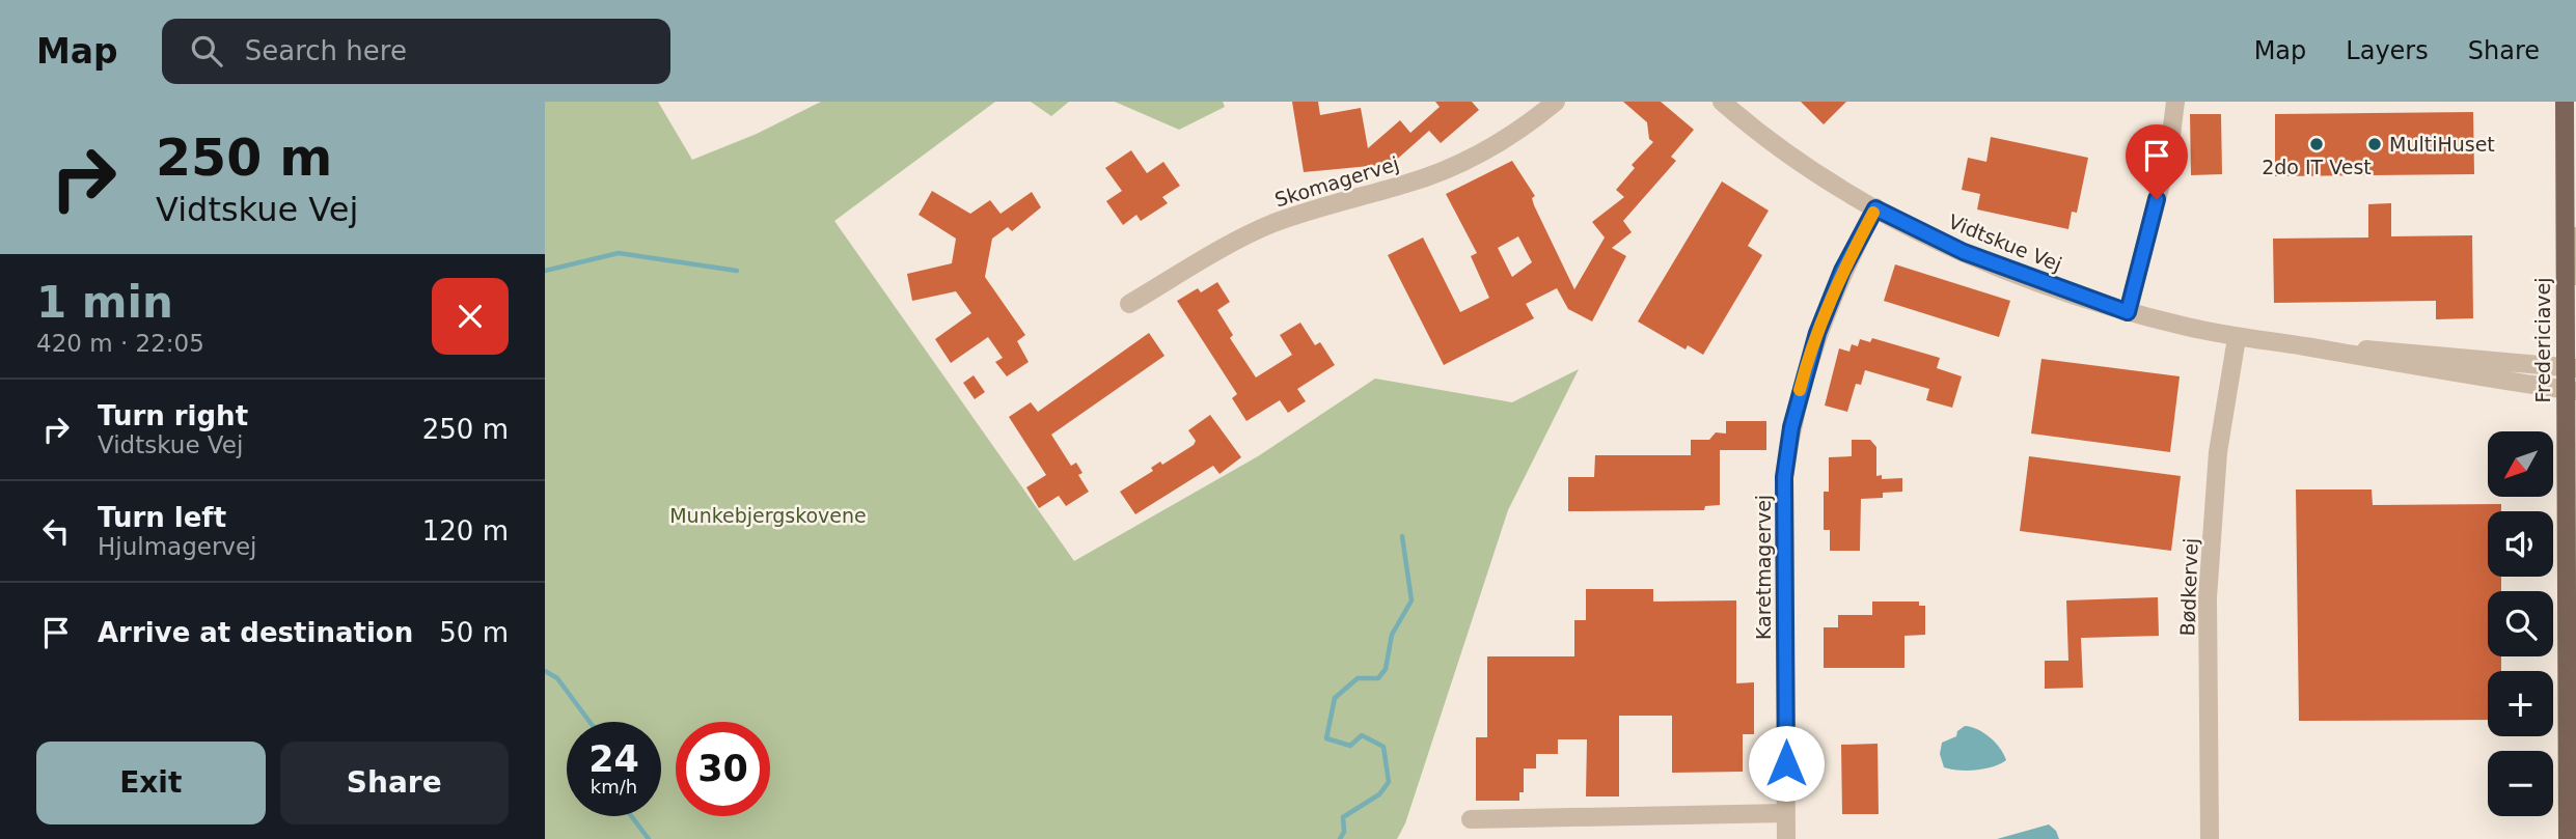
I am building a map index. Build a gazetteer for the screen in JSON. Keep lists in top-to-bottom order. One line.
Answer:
{"streets":{"main road":["Fredericiavej"],"street":["Skomagervej","Vidtskue Vej","Karetmagervej","Bødkervej"]},"crossings":[["Vidtskue Vej","Fredericiavej"],["Vidtskue Vej","Karetmagervej"],["Vidtskue Vej","Bødkervej"]],"parks":["Munkebjergskovene"],"places":["2do IT Vest","MultiHuset"],"north":"bottom left","page":{"header":"Map","search":"Search here","nav":["Map","Layers","Share"],"turn":["250 m","Vidtskue Vej"],"heading":["1 min","420 m · 22:05"],"list":[{"name":"Turn right","note":"Vidtskue Vej","value":"250 m"},{"name":"Turn left","note":"Hjulmagervej","value":"120 m"},{"name":"Arrive at destination","value":"50 m"}],"map_buttons":["+","−"],"speed":"24 km/h","limit":"30","buttons":["Exit","Share"]}}
